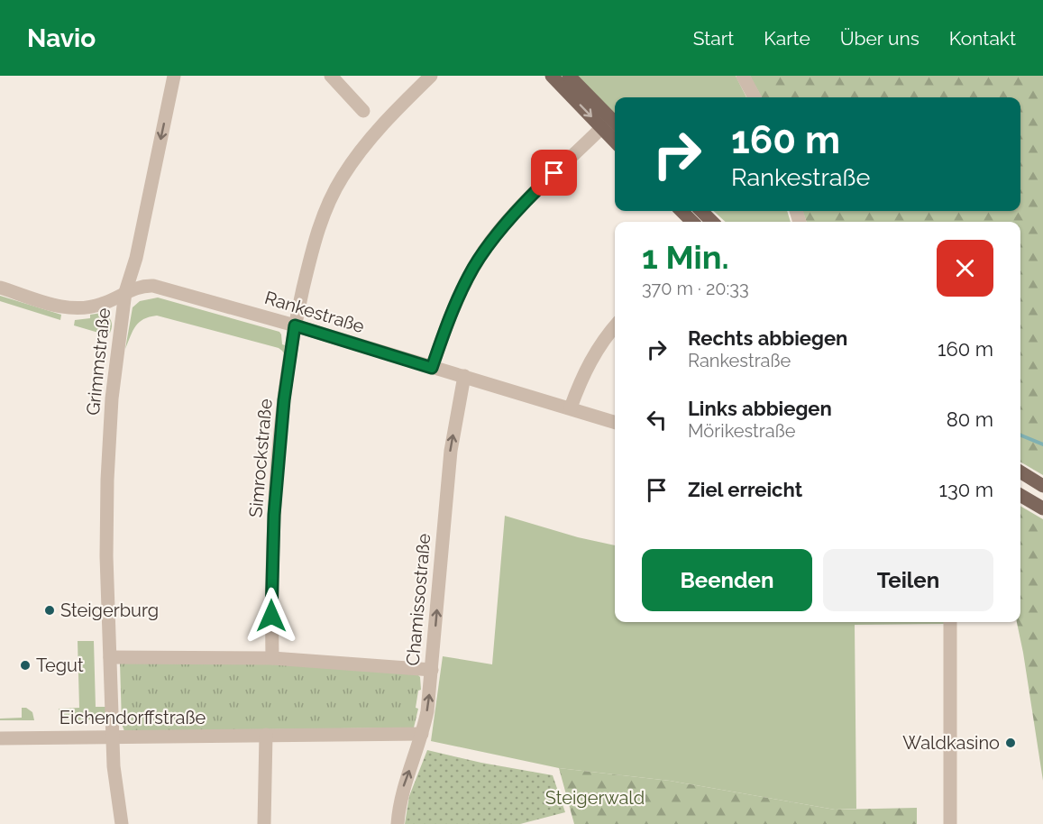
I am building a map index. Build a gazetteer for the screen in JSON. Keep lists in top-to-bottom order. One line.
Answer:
{"streets":{"street":["Rankestraße","Grimmstraße","Simrockstraße","Chamissostraße","Eichendorffstraße"]},"crossings":[["Rankestraße","Grimmstraße"],["Rankestraße","Simrockstraße"],["Rankestraße","Chamissostraße"],["Grimmstraße","Eichendorffstraße"],["Chamissostraße","Eichendorffstraße"]],"one_way":["Chamissostraße"],"parks":["Steigerwald"],"places":["Steigerburg","Tegut","Waldkasino"],"page":{"header":"Navio","nav":["Start","Karte","Über uns","Kontakt"],"turn":["160 m","Rankestraße"],"heading":["1 Min.","370 m · 20:33"],"list":[{"name":"Rechts abbiegen","note":"Rankestraße","value":"160 m"},{"name":"Links abbiegen","note":"Mörikestraße","value":"80 m"},{"name":"Ziel erreicht","value":"130 m"}],"buttons":["Beenden","Teilen"]}}
